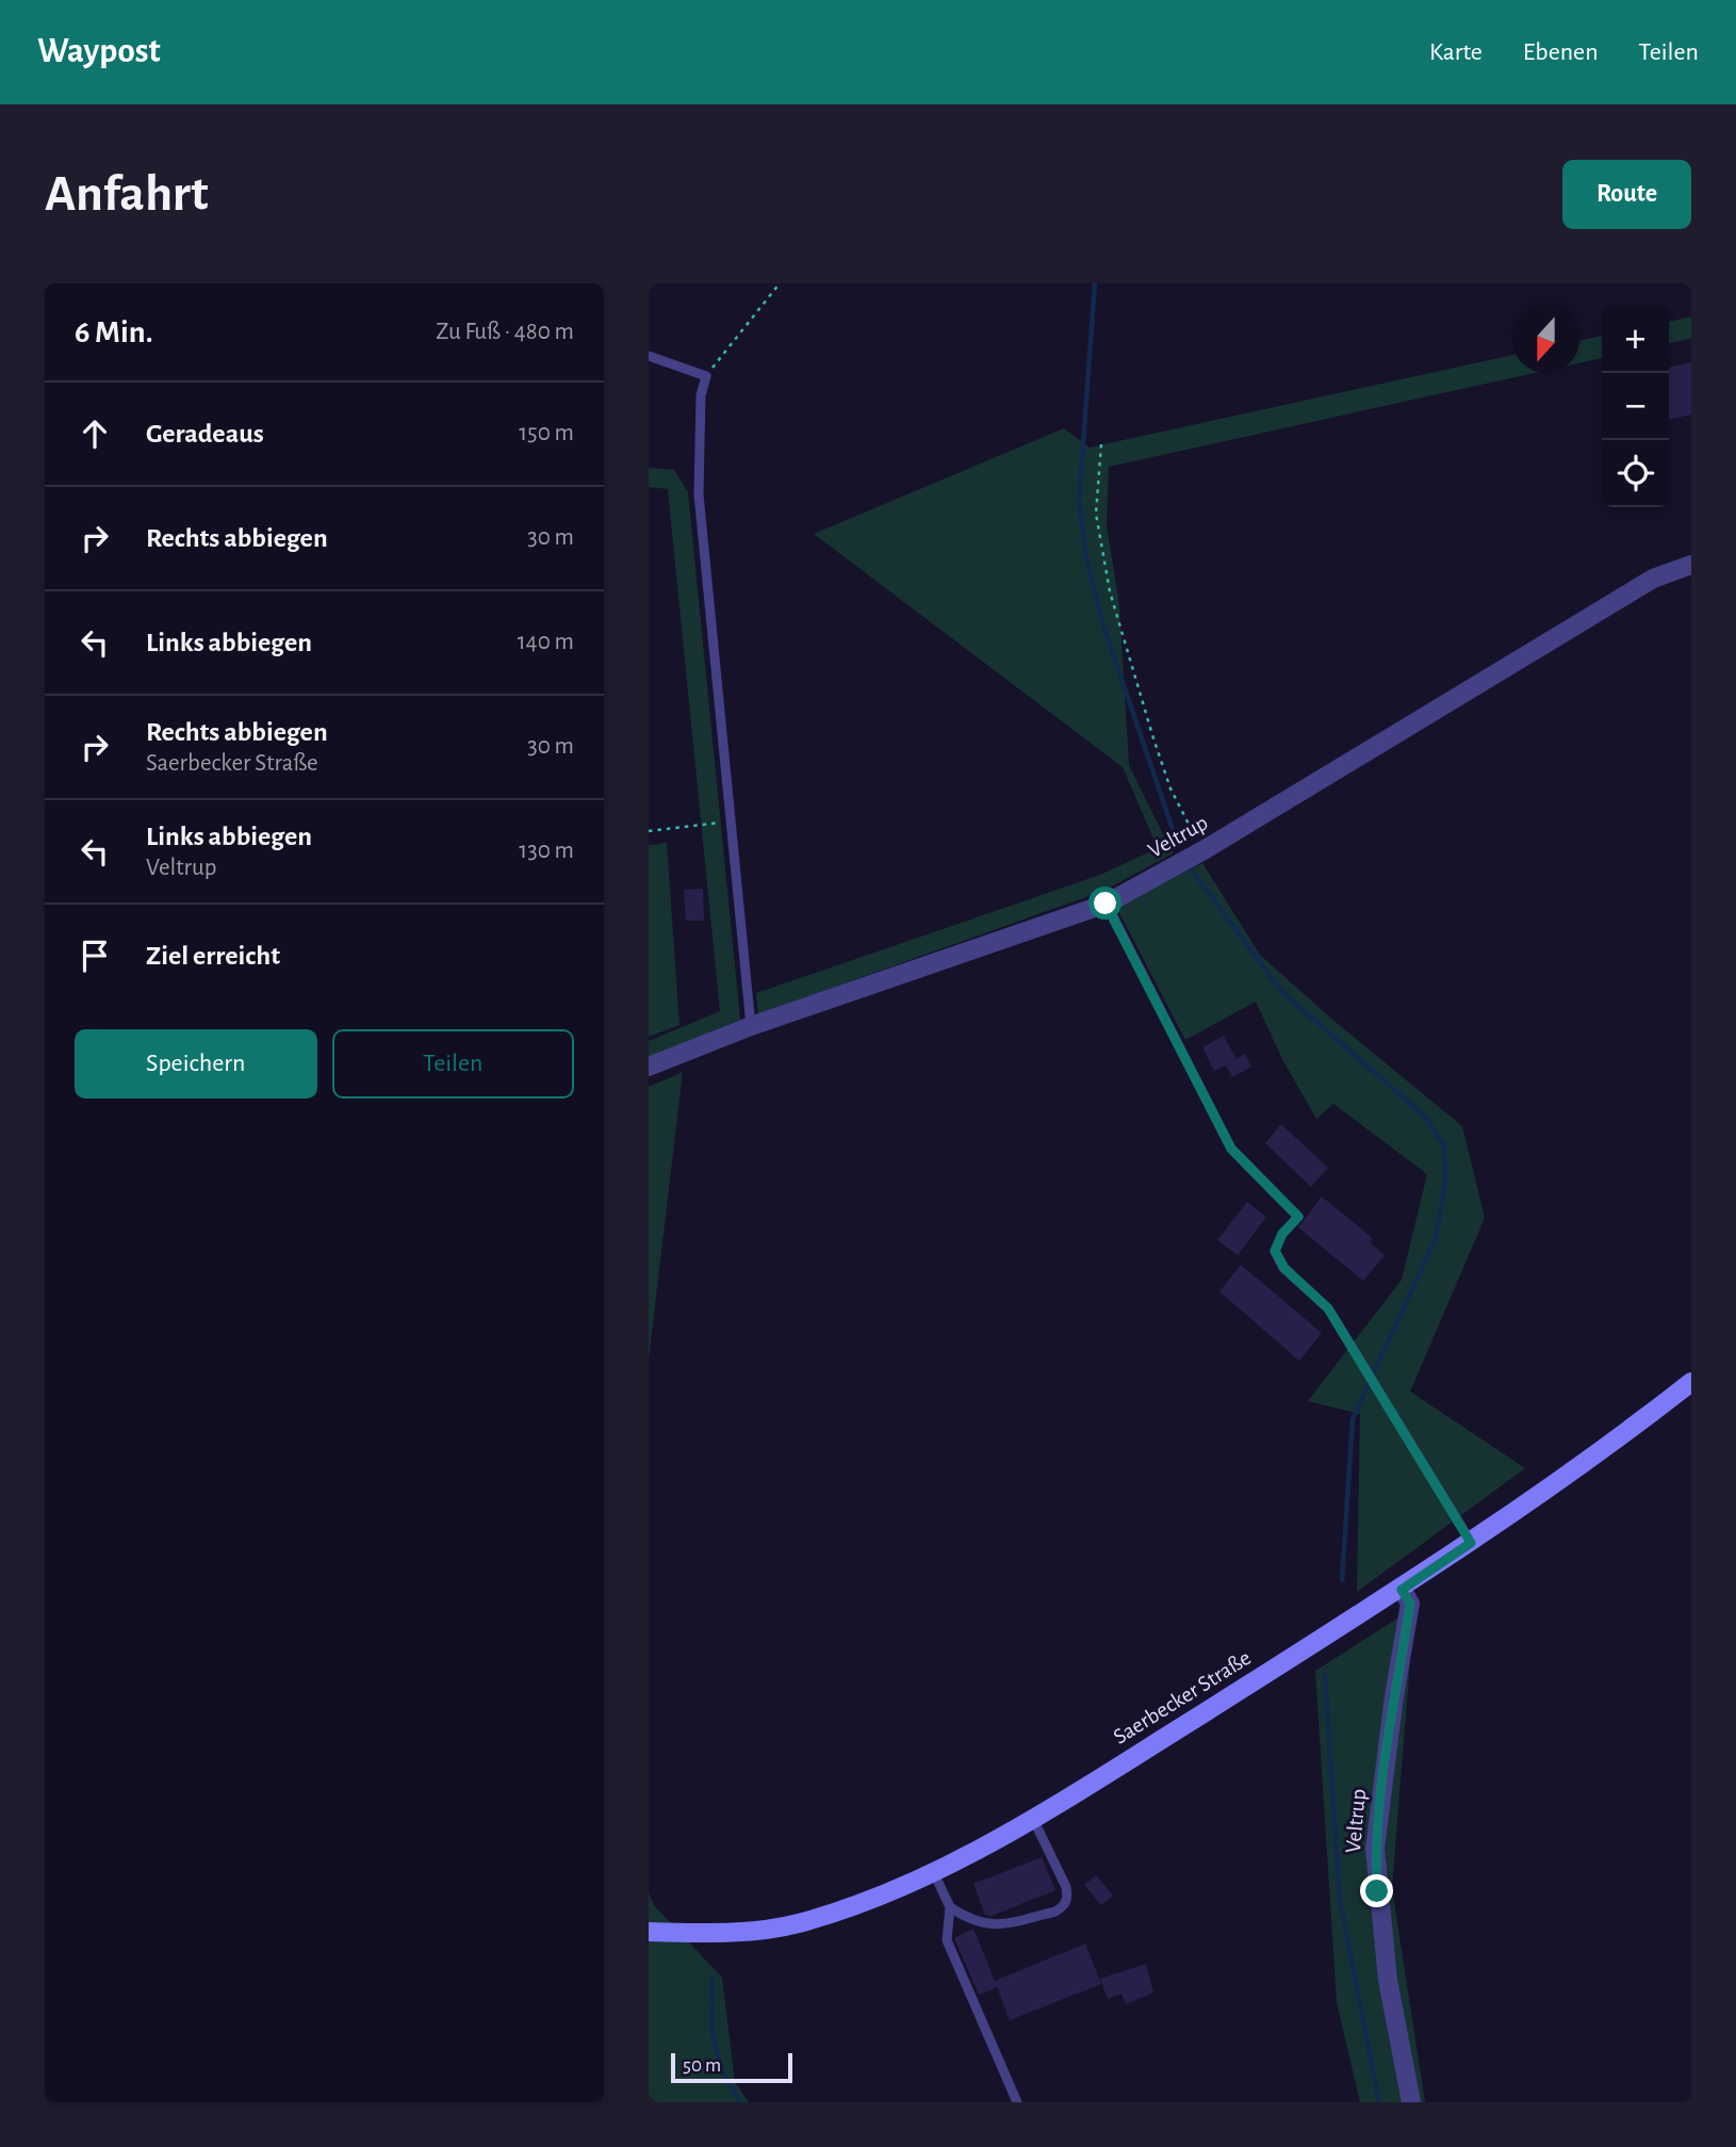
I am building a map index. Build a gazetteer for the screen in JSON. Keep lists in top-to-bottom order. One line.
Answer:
{"streets":{"main road":["Saerbecker Straße"],"street":["Veltrup"]},"crossings":[["Veltrup","Saerbecker Straße"]],"scale_bar":"50 m","north":"bottom","page":{"header":"Waypost","nav":["Karte","Ebenen","Teilen"],"buttons":["Route",["Speichern","Teilen"]],"title":"Anfahrt","heading":["6 Min.","Zu Fuß · 480 m"],"map_buttons":["+","−"],"list":[["Geradeaus","150 m"],["Rechts abbiegen","30 m"],["Links abbiegen","140 m"],["Rechts abbiegen","Saerbecker Straße","30 m"],["Links abbiegen","Veltrup","130 m"],"Ziel erreicht"],"scale":"50 m"}}
